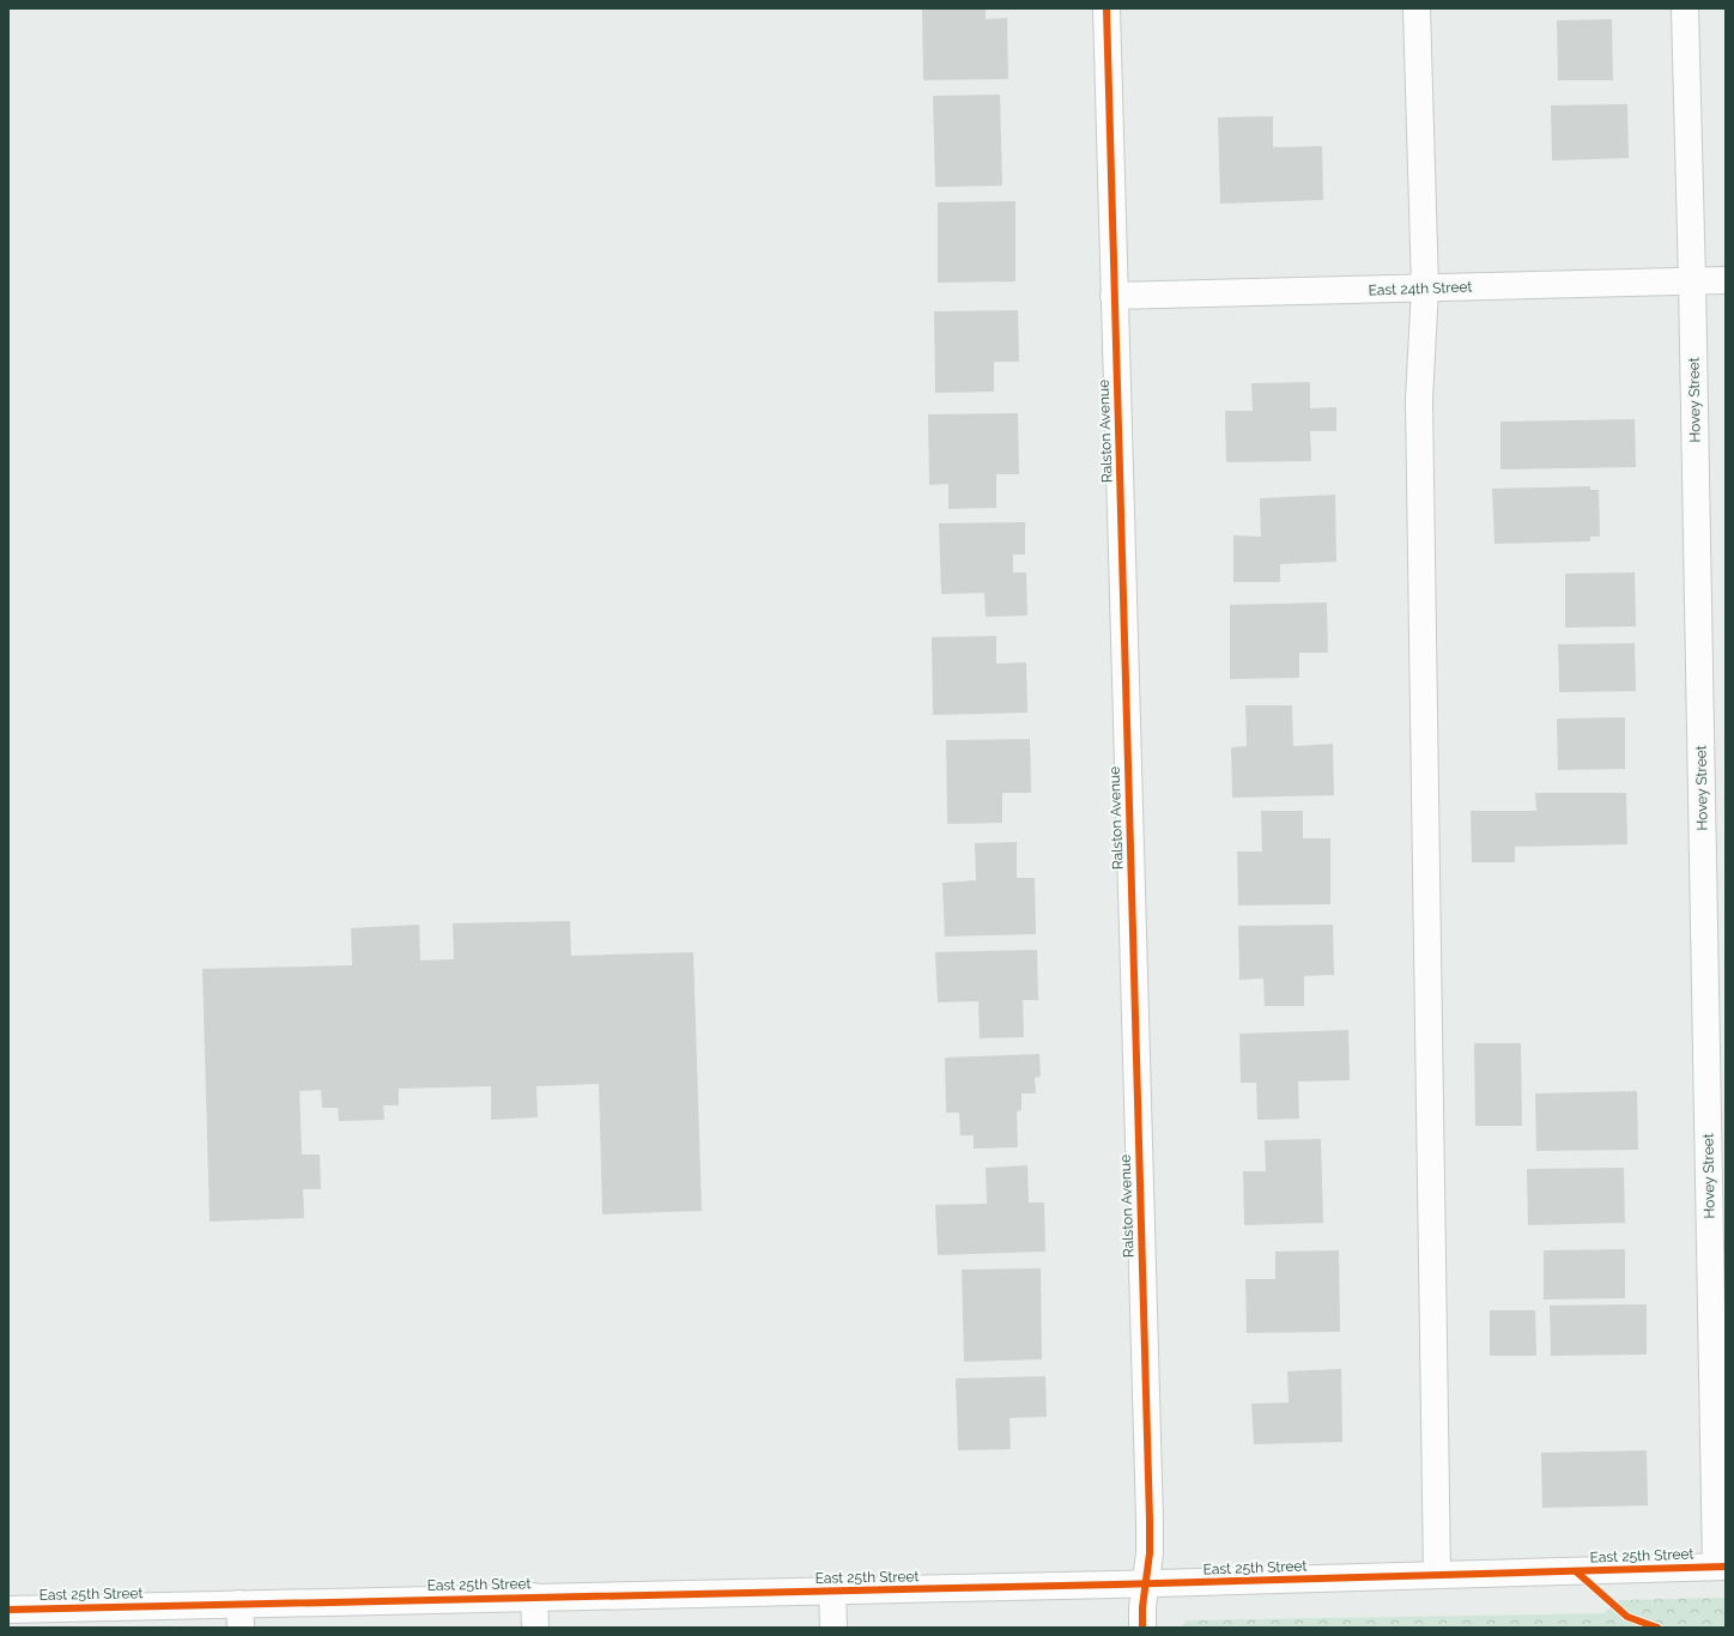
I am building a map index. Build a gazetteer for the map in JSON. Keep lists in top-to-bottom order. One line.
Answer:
{"streets":{"street":["East 24th Street","Hovey Street","Ralston Avenue","East 25th Street"]},"crossings":[["East 24th Street","Hovey Street"],["East 24th Street","Ralston Avenue"],["Hovey Street","East 25th Street"],["Ralston Avenue","East 25th Street"]]}
